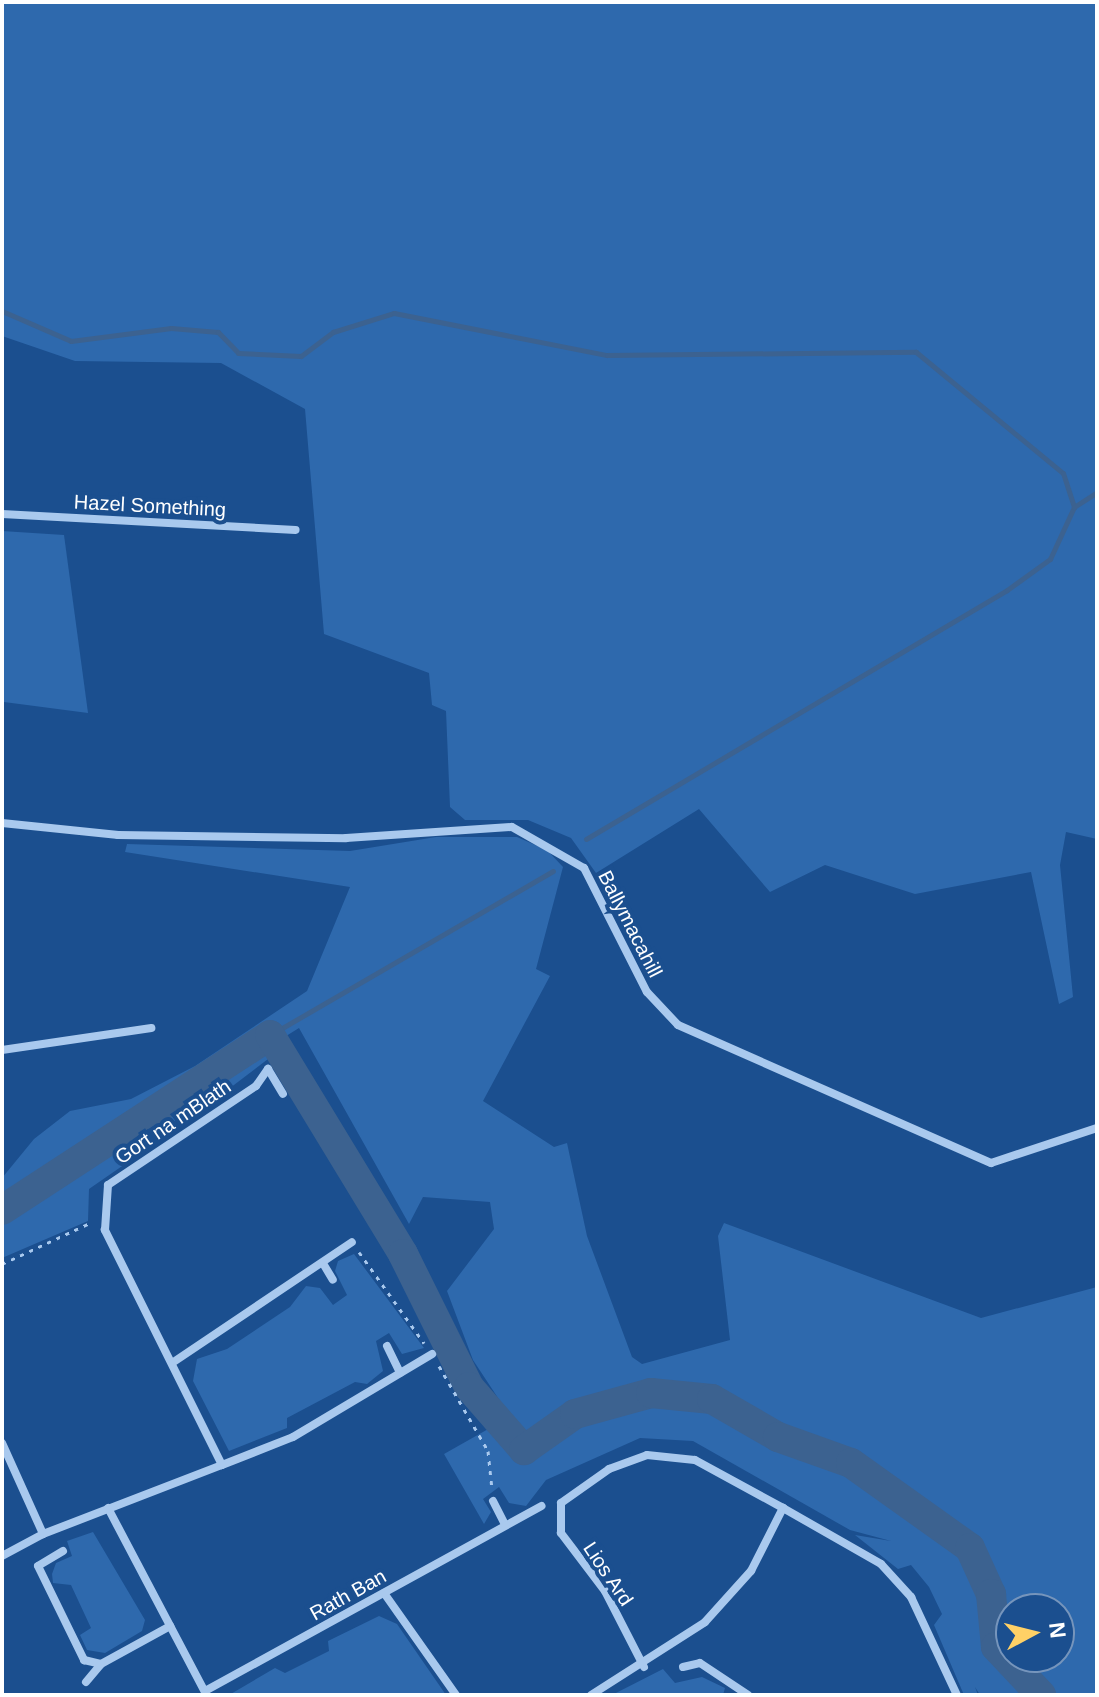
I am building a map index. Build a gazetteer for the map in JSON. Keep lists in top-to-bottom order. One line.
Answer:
{"streets":{"street":["Hazel Something","Ballymacahill","Gort na mBlath","Lios Ard","Rath Ban"]},"north":"right"}
